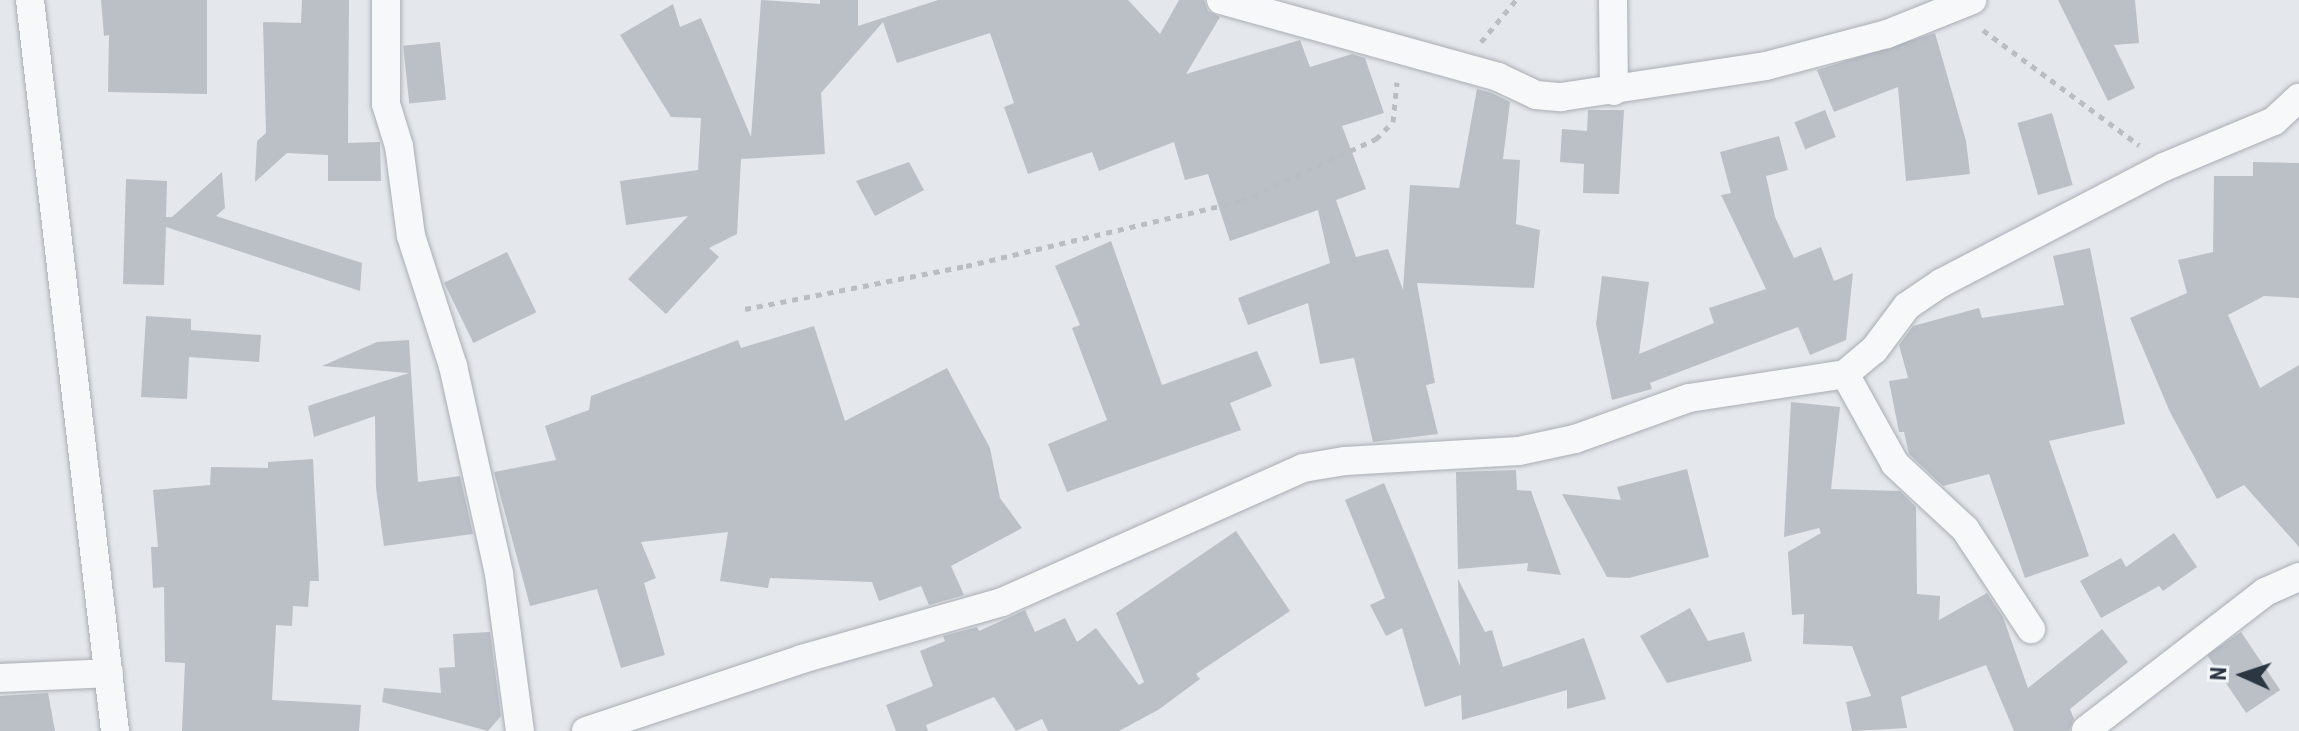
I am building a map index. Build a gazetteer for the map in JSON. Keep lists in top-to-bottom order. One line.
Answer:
{"north":"left"}
